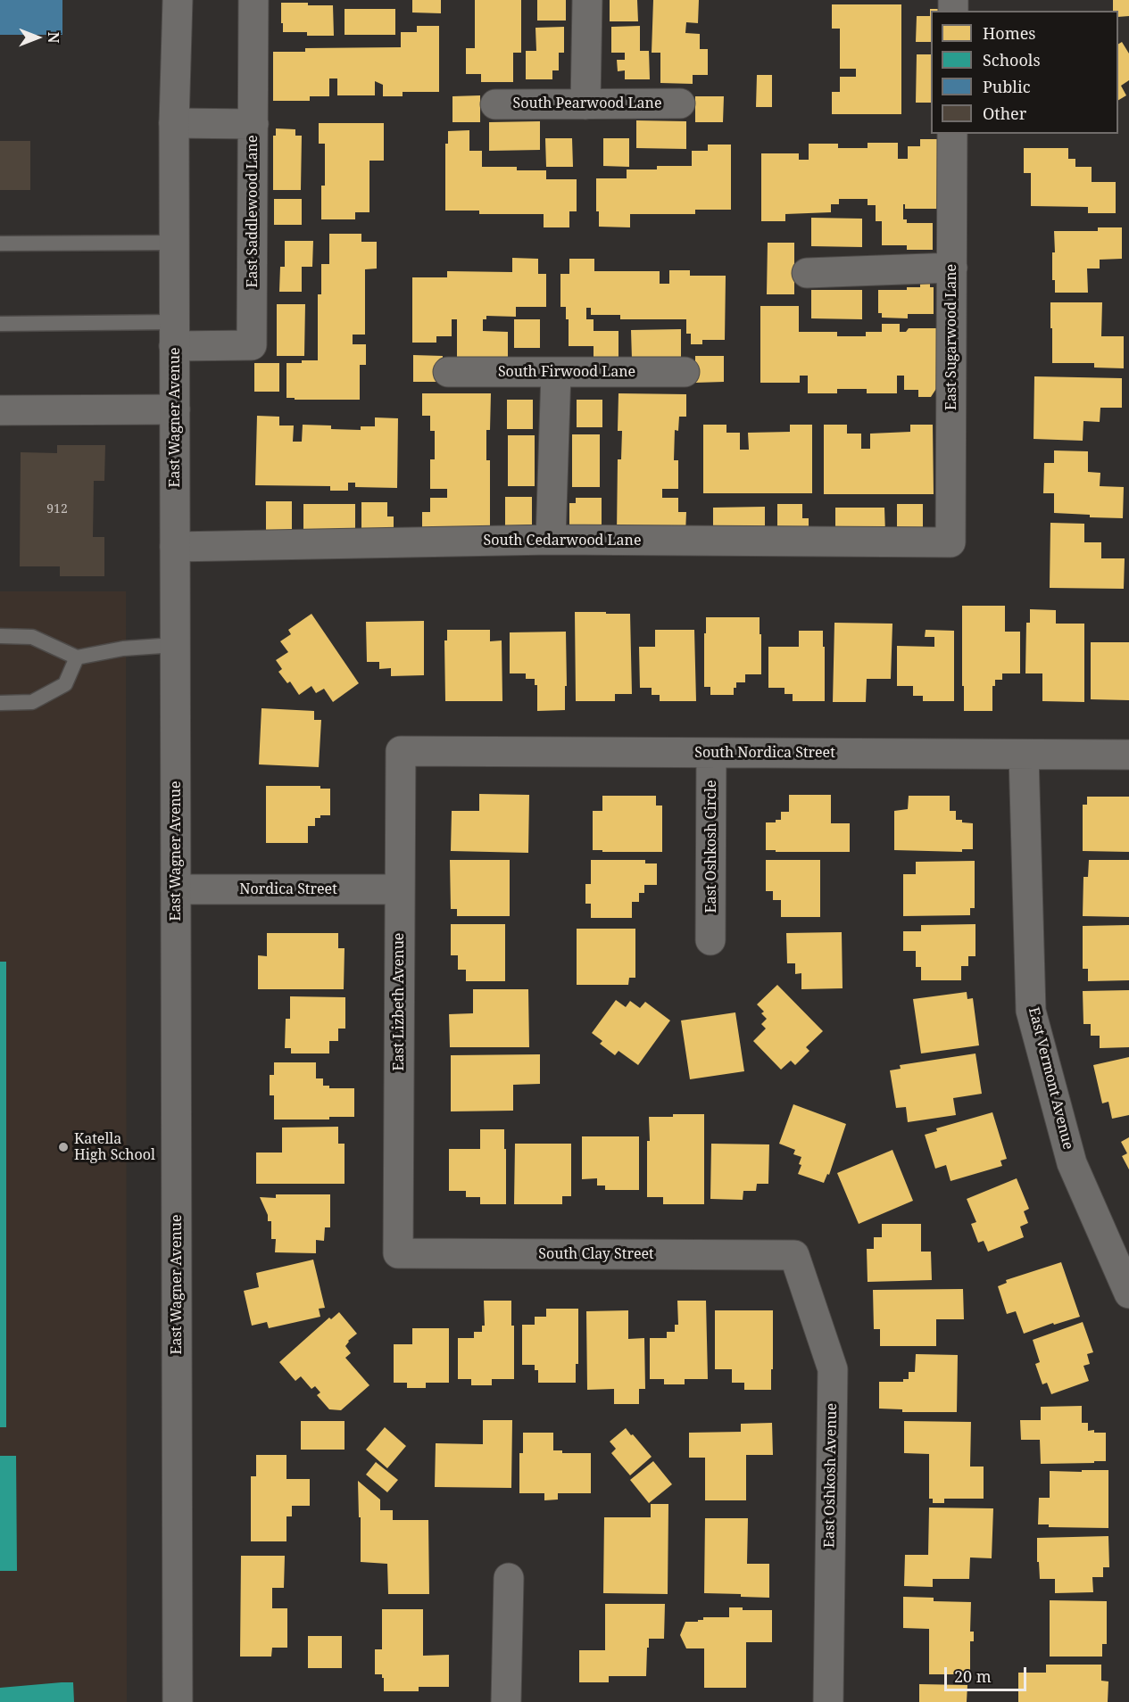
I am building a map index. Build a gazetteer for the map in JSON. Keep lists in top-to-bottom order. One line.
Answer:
{"streets":{"street":["South Pearwood Lane","East Saddlewood Lane","East Sugarwood Lane","South Firwood Lane","East Wagner Avenue","South Cedarwood Lane","South Nordica Street","East Oshkosh Circle","Nordica Street","East Lizbeth Avenue","East Vermont Avenue","South Clay Street","East Oshkosh Avenue"]},"crossings":[["East Saddlewood Lane","East Wagner Avenue"],["East Sugarwood Lane","South Cedarwood Lane"],["East Wagner Avenue","South Cedarwood Lane"],["East Wagner Avenue","Nordica Street"],["South Nordica Street","East Oshkosh Circle"],["South Nordica Street","East Lizbeth Avenue"],["South Nordica Street","East Vermont Avenue"],["Nordica Street","East Lizbeth Avenue"],["East Lizbeth Avenue","South Clay Street"],["South Clay Street","East Oshkosh Avenue"]],"places":["Katella High School"],"house_numbers":["912"],"legend":["Homes","Schools","Public","Other"],"scale_bar":"20 m","north":"right"}
